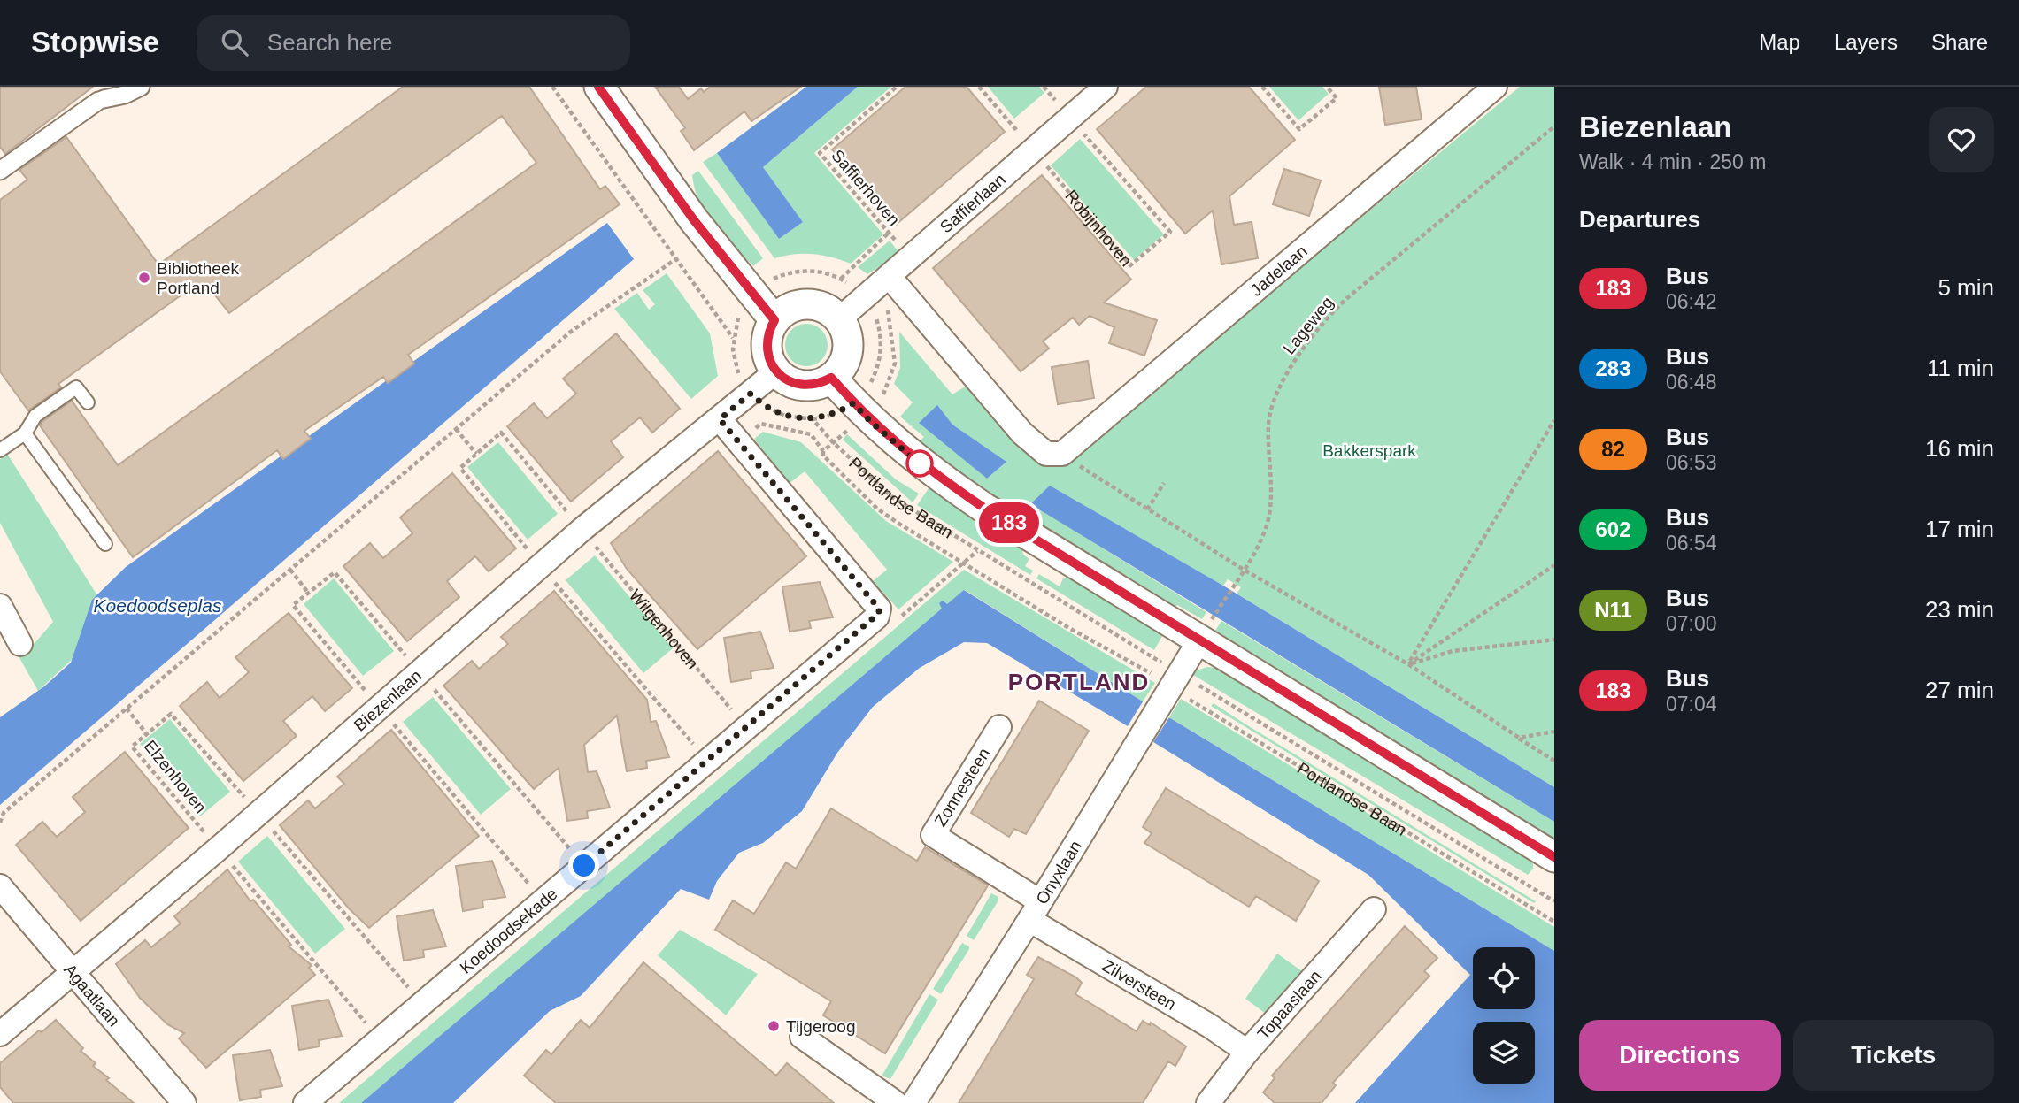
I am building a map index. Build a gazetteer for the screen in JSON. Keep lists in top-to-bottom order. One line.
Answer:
{"streets":{"street":["Saffierlaan","Jadelaan","Biezenlaan","Zonnesteen","Onyxlaan","Koedoodsekade","Zilversteen","Agaatlaan","Topaaslaan"],"path":["Saffierhoven","Robijnhoven","Lageweg","Portlandse Baan","Wilgenhoven","Elzenhoven"]},"crossings":[["Saffierhoven","Saffierlaan"],["Saffierlaan","Robijnhoven"],["Saffierlaan","Biezenlaan"],["Lageweg","Onyxlaan"],["Portlandse Baan","Onyxlaan"],["Wilgenhoven","Biezenlaan"],["Wilgenhoven","Koedoodsekade"],["Biezenlaan","Elzenhoven"],["Biezenlaan","Koedoodsekade"],["Biezenlaan","Agaatlaan"],["Zonnesteen","Onyxlaan"],["Zonnesteen","Zilversteen"],["Onyxlaan","Zilversteen"],["Zilversteen","Topaaslaan"]],"districts":["PORTLAND"],"water":["Koedoodseplas"],"parks":["Bakkerspark"],"places":["Bibliotheek Portland","Tijgeroog"],"lines":["bus line 183"],"page":{"header":"Stopwise","search":"Search here","nav":["Map","Layers","Share"],"on_map":"183","heading":[["Biezenlaan","Walk · 4 min · 250 m"],"Departures"],"list":[{"mark":"183","name":"Bus","note":"06:42","value":"5 min"},{"mark":"283","name":"Bus","note":"06:48","value":"11 min"},{"mark":"82","name":"Bus","note":"06:53","value":"16 min"},{"mark":"602","name":"Bus","note":"06:54","value":"17 min"},{"mark":"N11","name":"Bus","note":"07:00","value":"23 min"},{"mark":"183","name":"Bus","note":"07:04","value":"27 min"}],"buttons":["Directions","Tickets"]}}
